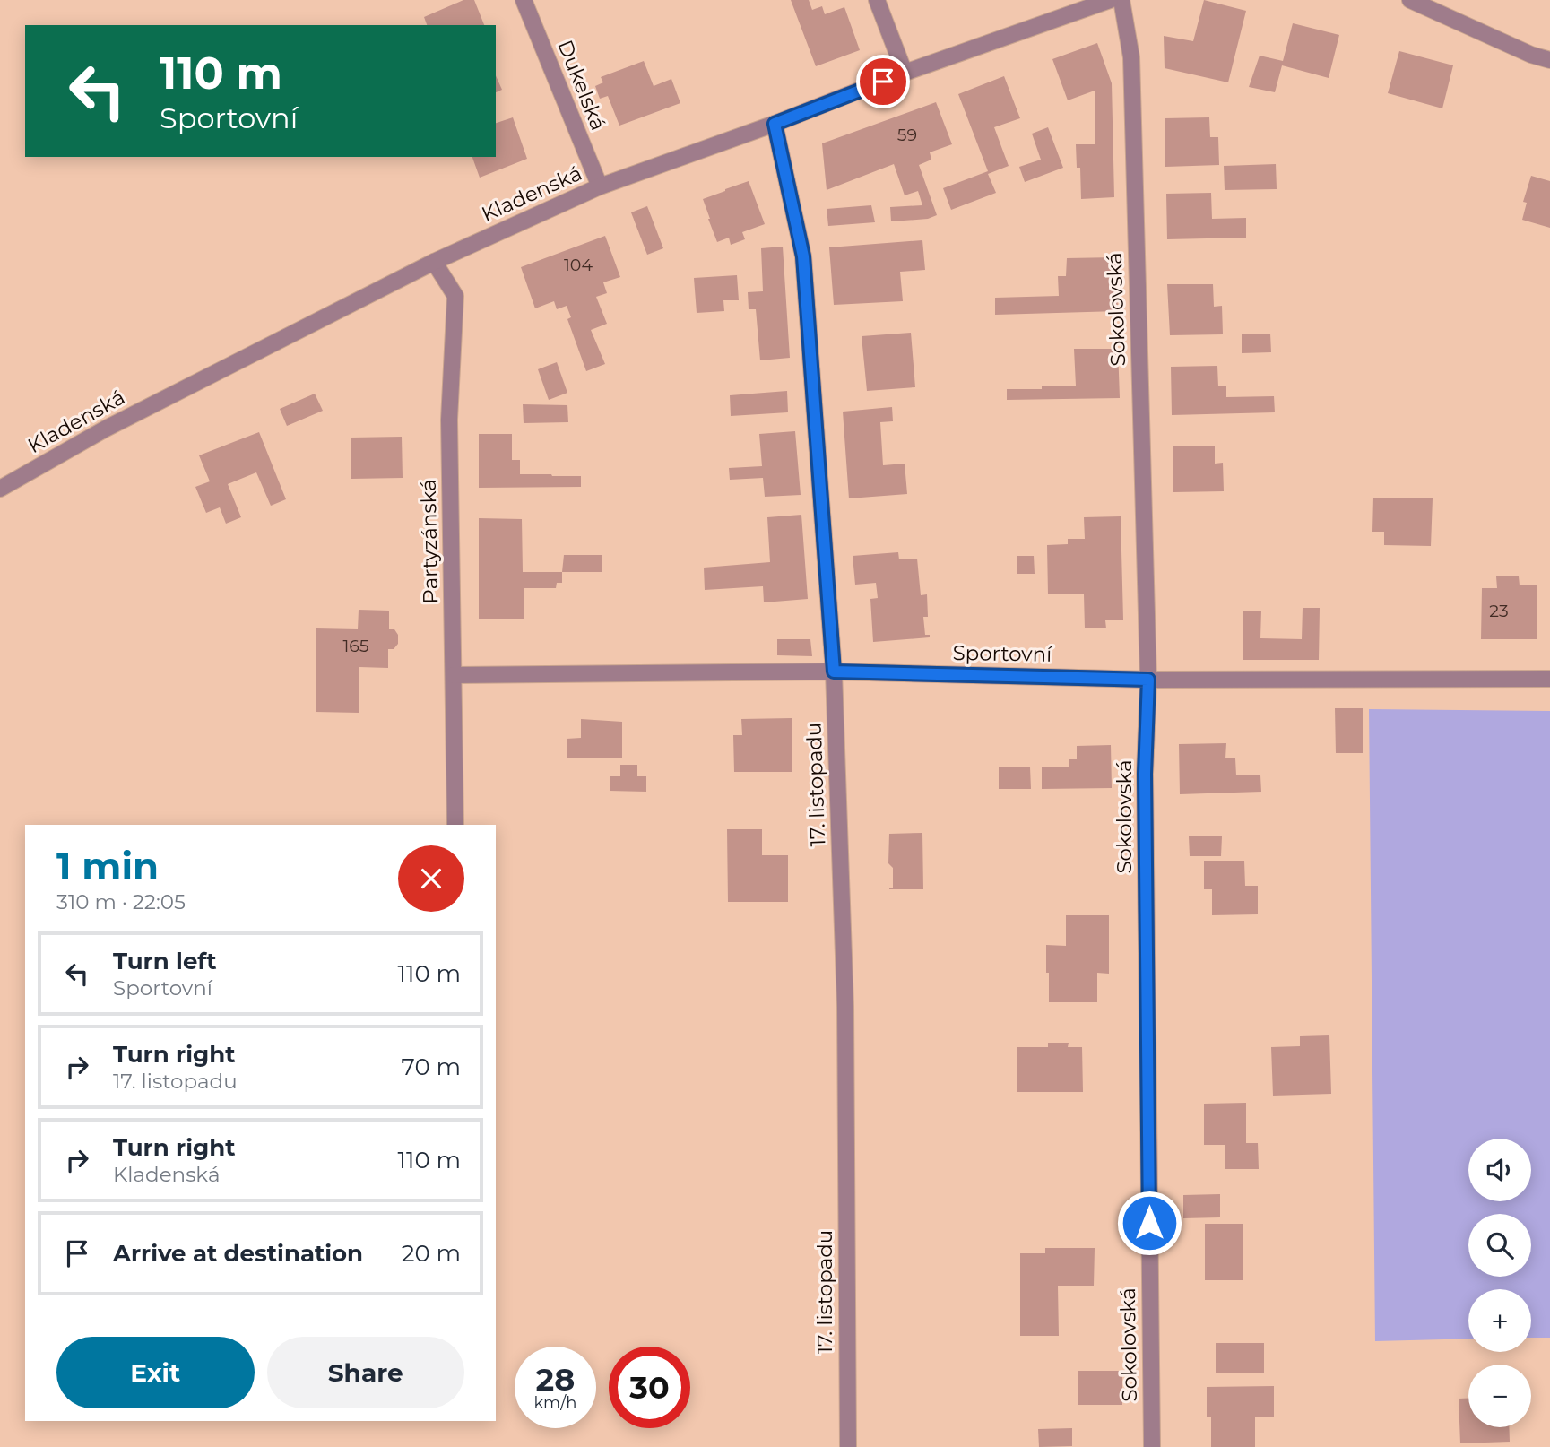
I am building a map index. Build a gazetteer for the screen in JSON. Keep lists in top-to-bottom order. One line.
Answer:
{"streets":{"street":["Dukelská","Kladenská","Sokolovská","Partyzánská","Sportovní","17. listopadu"]},"crossings":[["Dukelská","Kladenská"],["Kladenská","Partyzánská"],["Kladenská","17. listopadu"],["Sokolovská","Sportovní"],["Partyzánská","Sportovní"],["Sportovní","17. listopadu"]],"house_numbers":["59","104","23","165"],"page":{"turn":["110 m","Sportovní"],"heading":["1 min","310 m · 22:05"],"list":[{"name":"Turn left","note":"Sportovní","value":"110 m"},{"name":"Turn right","note":"17. listopadu","value":"70 m"},{"name":"Turn right","note":"Kladenská","value":"110 m"},{"name":"Arrive at destination","value":"20 m"}],"map_buttons":["+","−"],"buttons":["Exit","Share"],"speed":"28 km/h","limit":"30"}}
